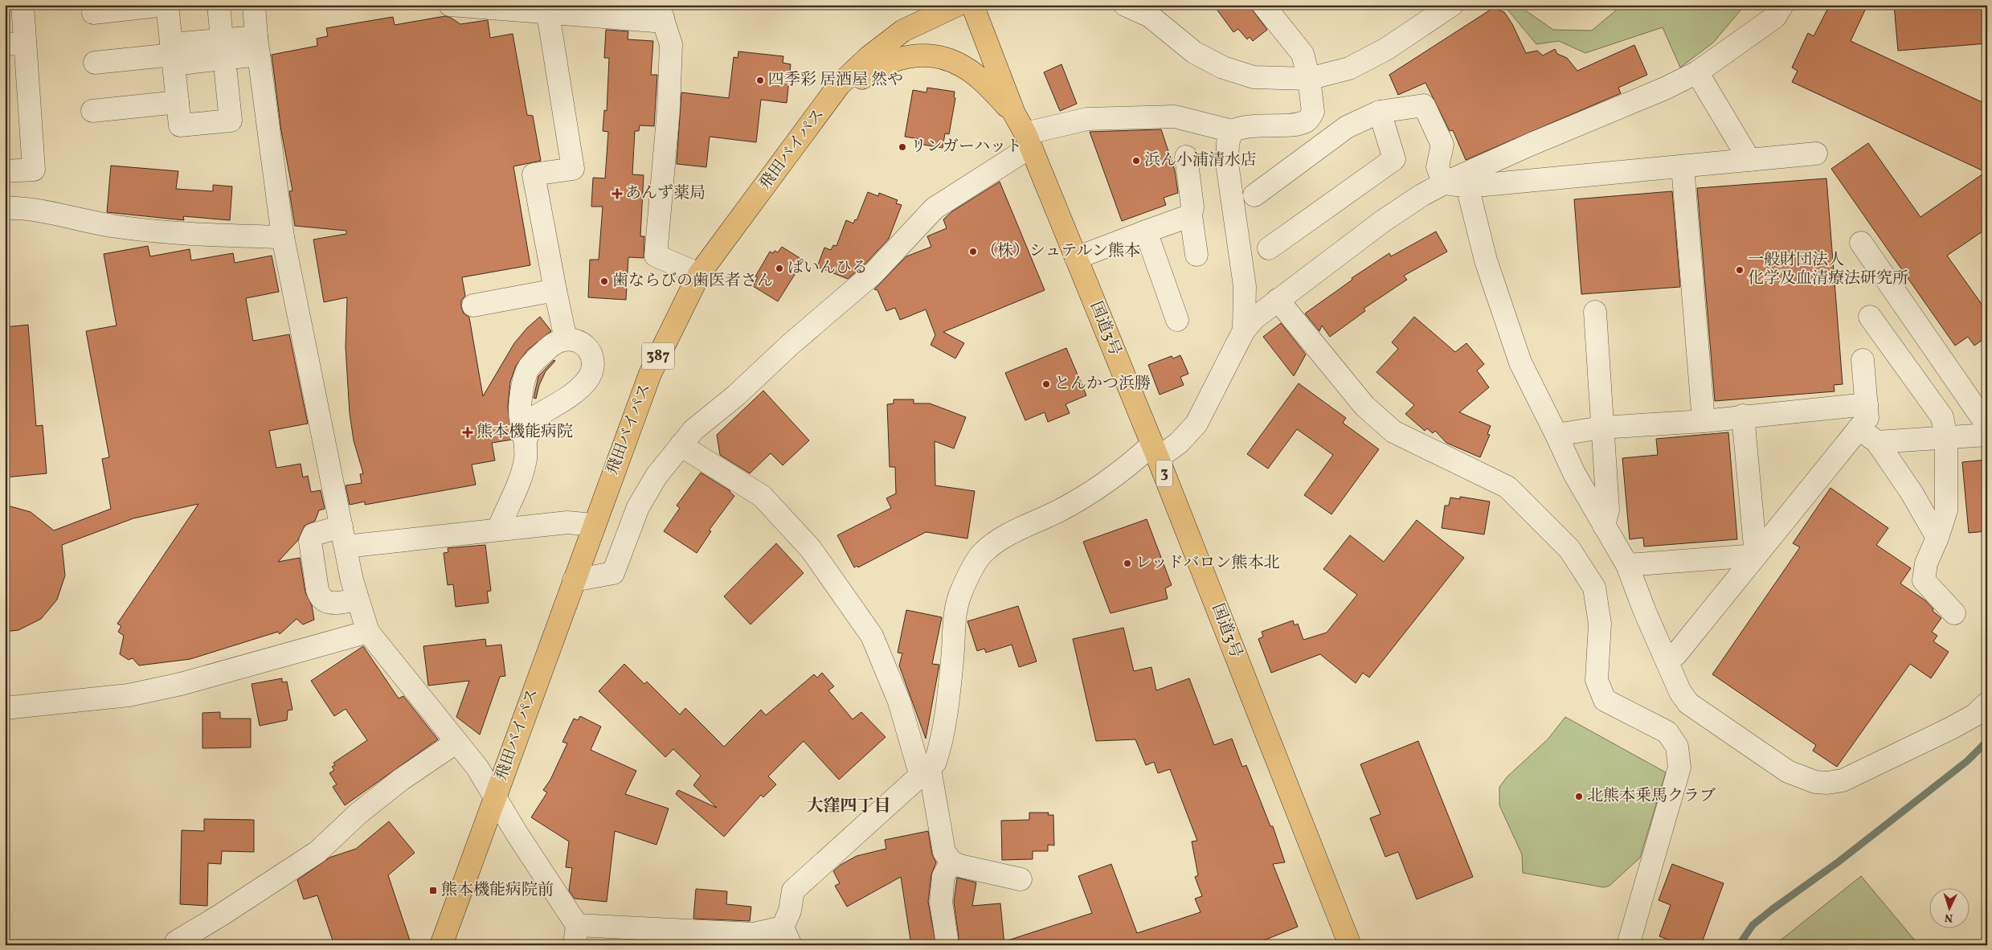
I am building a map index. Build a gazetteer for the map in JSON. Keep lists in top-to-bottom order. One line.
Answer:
{"streets":{"highway":["飛田バイパス","国道3号","387","3"]},"districts":["大窪四丁目"],"places":{"other":["四季彩 居酒屋 然や","リンガーハット","浜ん小浦清水店","（株）シュテルン熊本","ぱいんひる","一般財団法人 化学及血清療法研究所","歯ならびの歯医者さん","とんかつ浜勝","レッドバロン熊本北","北熊本乗馬クラブ"],"health":["あんず薬局","熊本機能病院"],"transit":["熊本機能病院前"]},"north":"bottom"}
